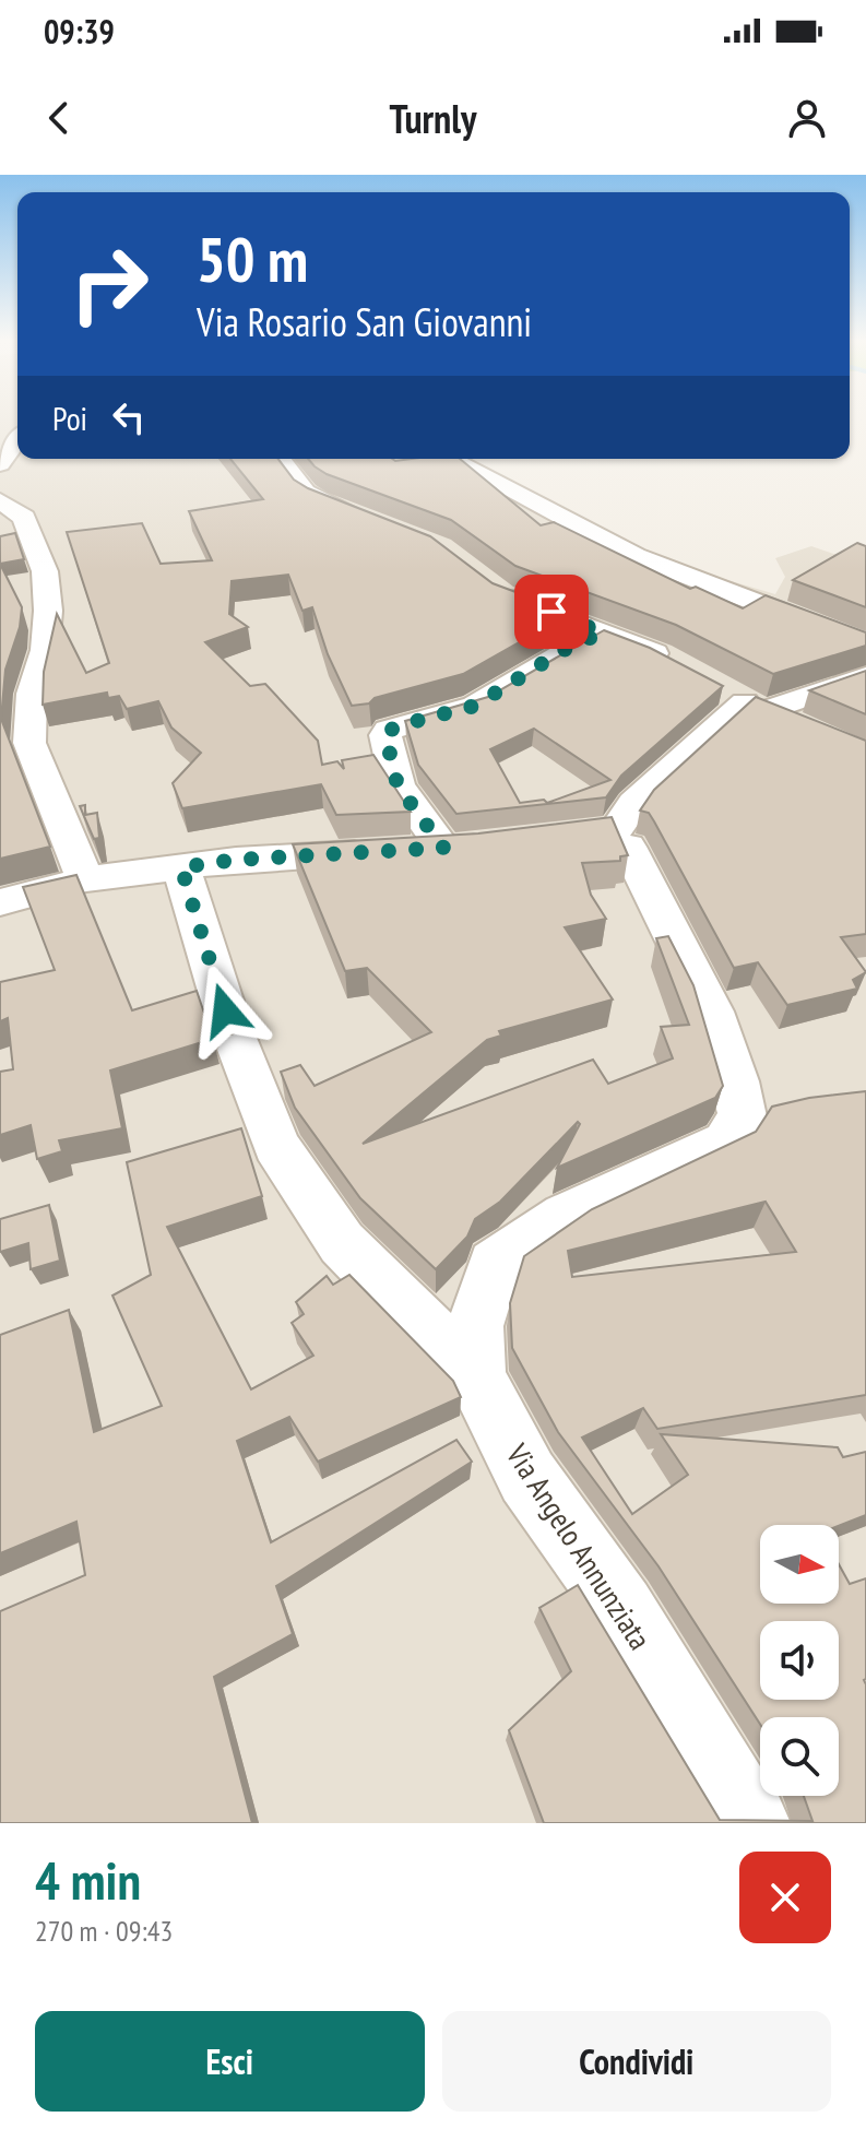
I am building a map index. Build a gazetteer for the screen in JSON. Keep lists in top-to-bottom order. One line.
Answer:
{"streets":{"street":["Via Angelo Annunziata"]},"north":"right","page":{"status":"09:39","header":"Turnly","turn":["50 m","Via Rosario San Giovanni"],"then":"Poi","heading":["4 min","270 m · 09:43"],"buttons":["Esci","Condividi"]}}
